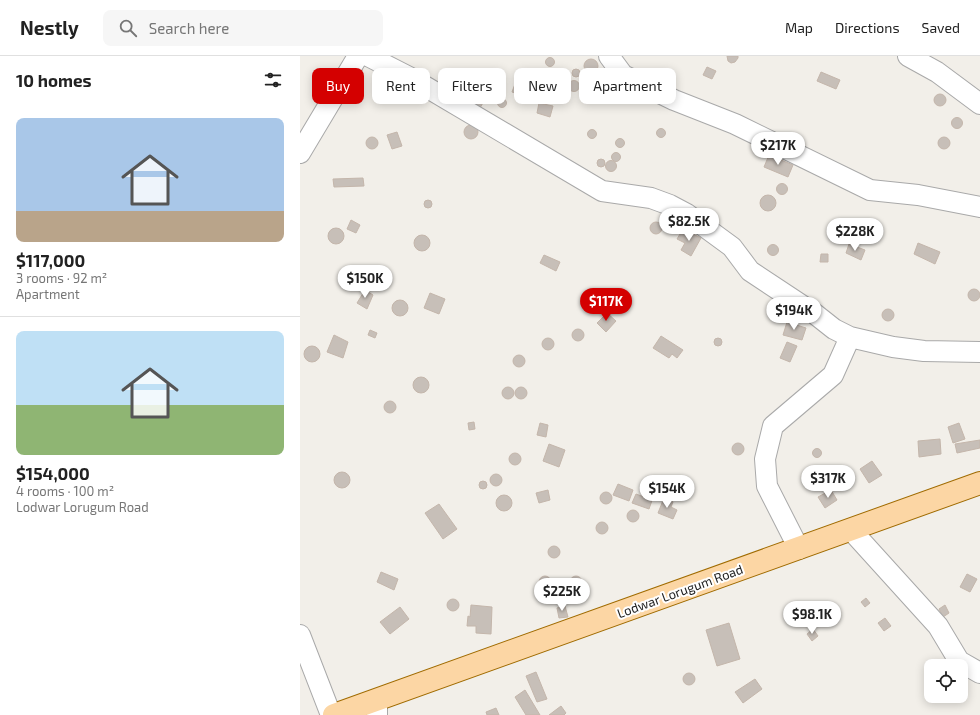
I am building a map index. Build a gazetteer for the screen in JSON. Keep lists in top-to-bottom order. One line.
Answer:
{"streets":{"main road":["Lodwar Lorugum Road"]},"page":{"header":"Nestly","search":"Search here","nav":["Map","Directions","Saved"],"heading":"10 homes","chip":["Buy","Rent","Filters","New","Apartment"],"list":[{"name":"$117,000","note":"3 rooms · 92 m² · Apartment"},{"name":"$154,000","note":"4 rooms · 100 m² · Lodwar Lorugum Road"}],"price":["$217K","$82.5K","$228K","$150K","$117K","$194K","$317K","$154K","$225K","$98.1K"]}}
